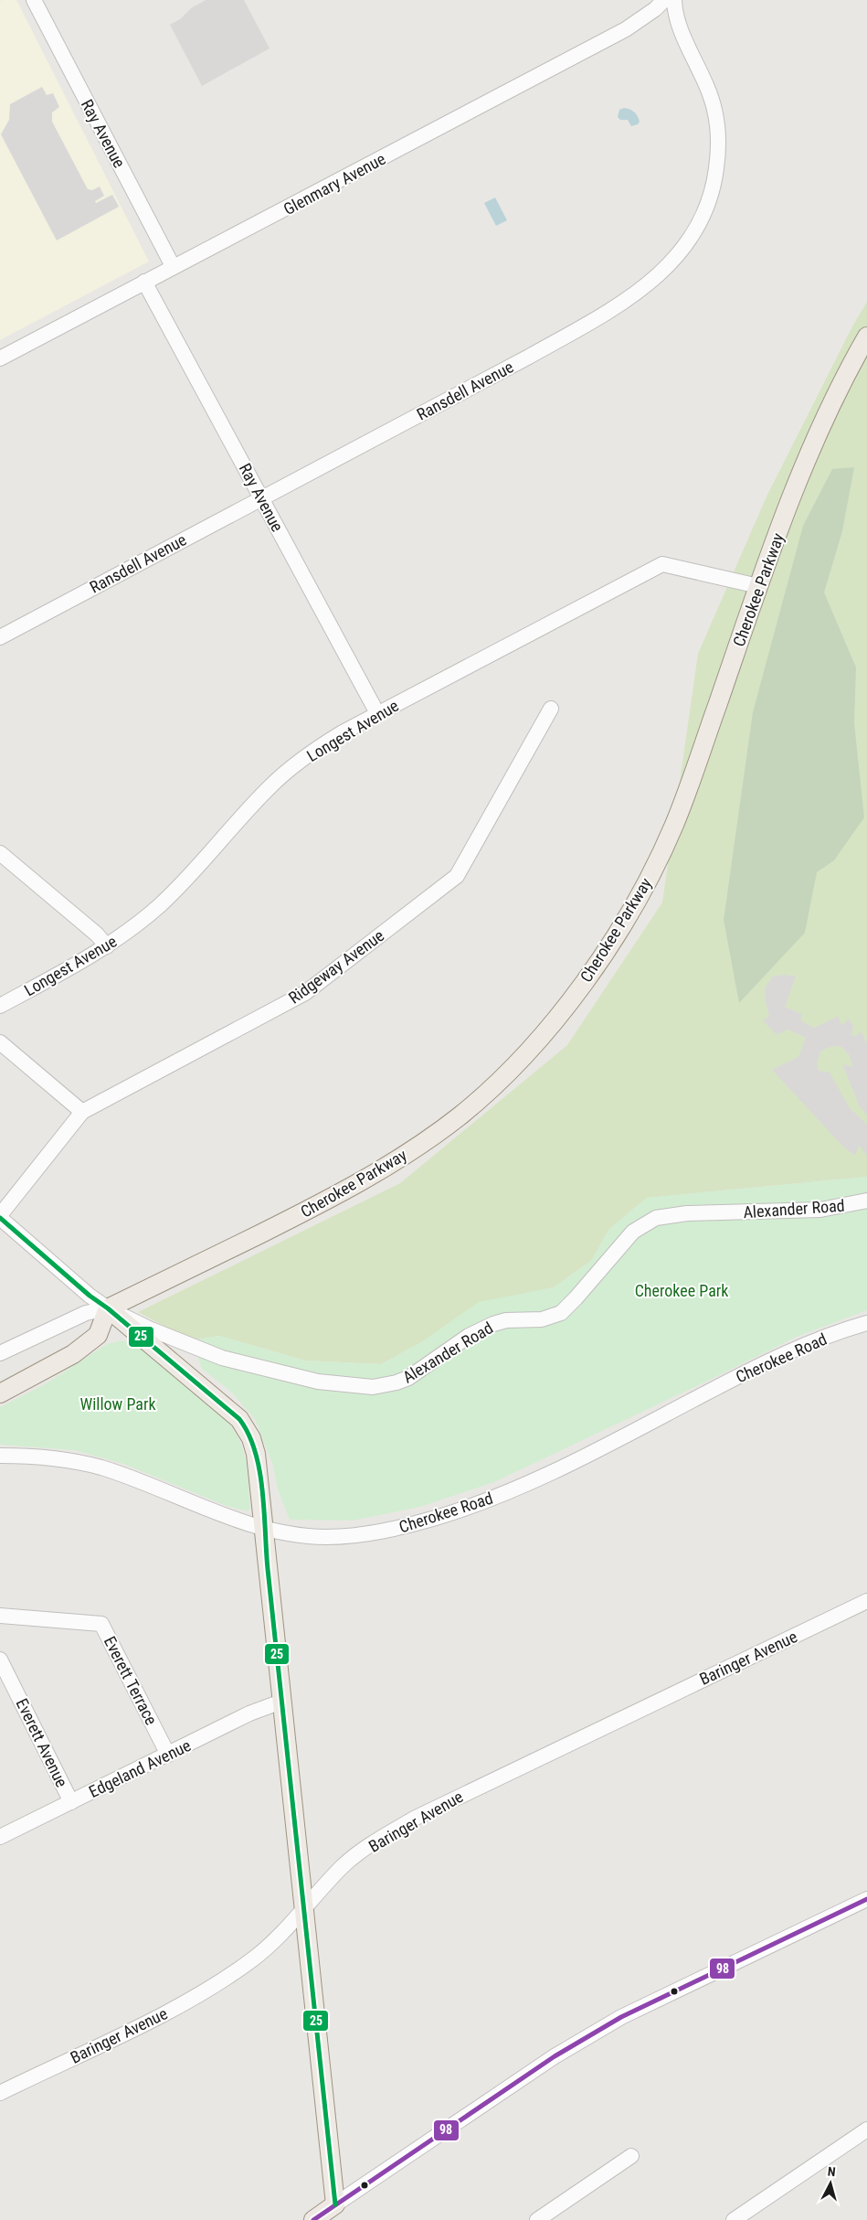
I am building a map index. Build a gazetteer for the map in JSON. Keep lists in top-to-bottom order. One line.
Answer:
{"streets":{"main road":["Cherokee Parkway"],"street":["Ray Avenue","Glenmary Avenue","Ransdell Avenue","Longest Avenue","Ridgeway Avenue","Alexander Road","Cherokee Road","Baringer Avenue","Everett Terrace","Everett Avenue","Edgeland Avenue"]},"crossings":[["Ray Avenue","Glenmary Avenue"],["Ray Avenue","Ransdell Avenue"],["Ray Avenue","Longest Avenue"],["Cherokee Parkway","Longest Avenue"],["Cherokee Parkway","Alexander Road"],["Ridgeway Avenue","Alexander Road"],["Everett Terrace","Edgeland Avenue"],["Everett Avenue","Edgeland Avenue"]],"parks":["Cherokee Park","Willow Park"],"lines":["transit line 25","transit line 98"],"north":"top"}
